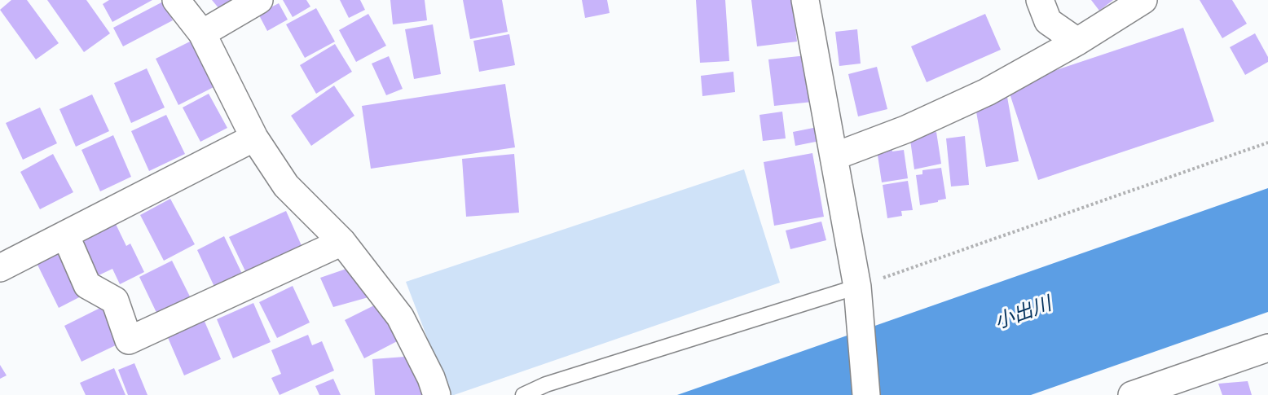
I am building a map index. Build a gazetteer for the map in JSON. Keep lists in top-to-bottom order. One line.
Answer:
{"water":["小出川"]}
